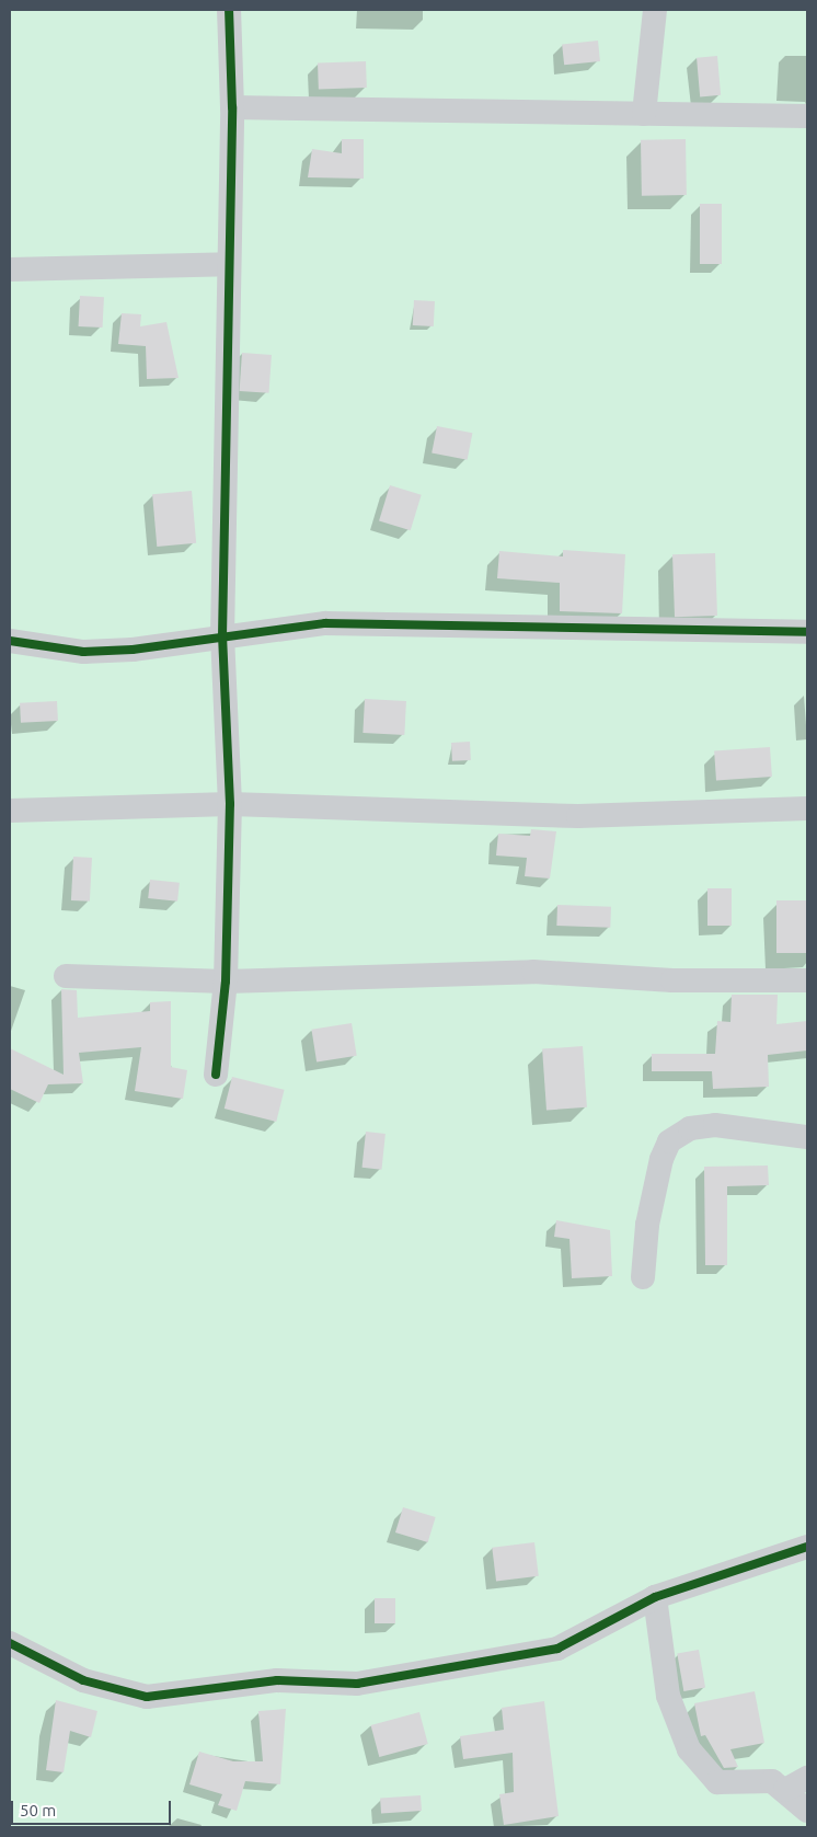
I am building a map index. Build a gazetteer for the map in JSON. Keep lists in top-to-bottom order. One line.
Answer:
{"scale_bar":"50 m"}
